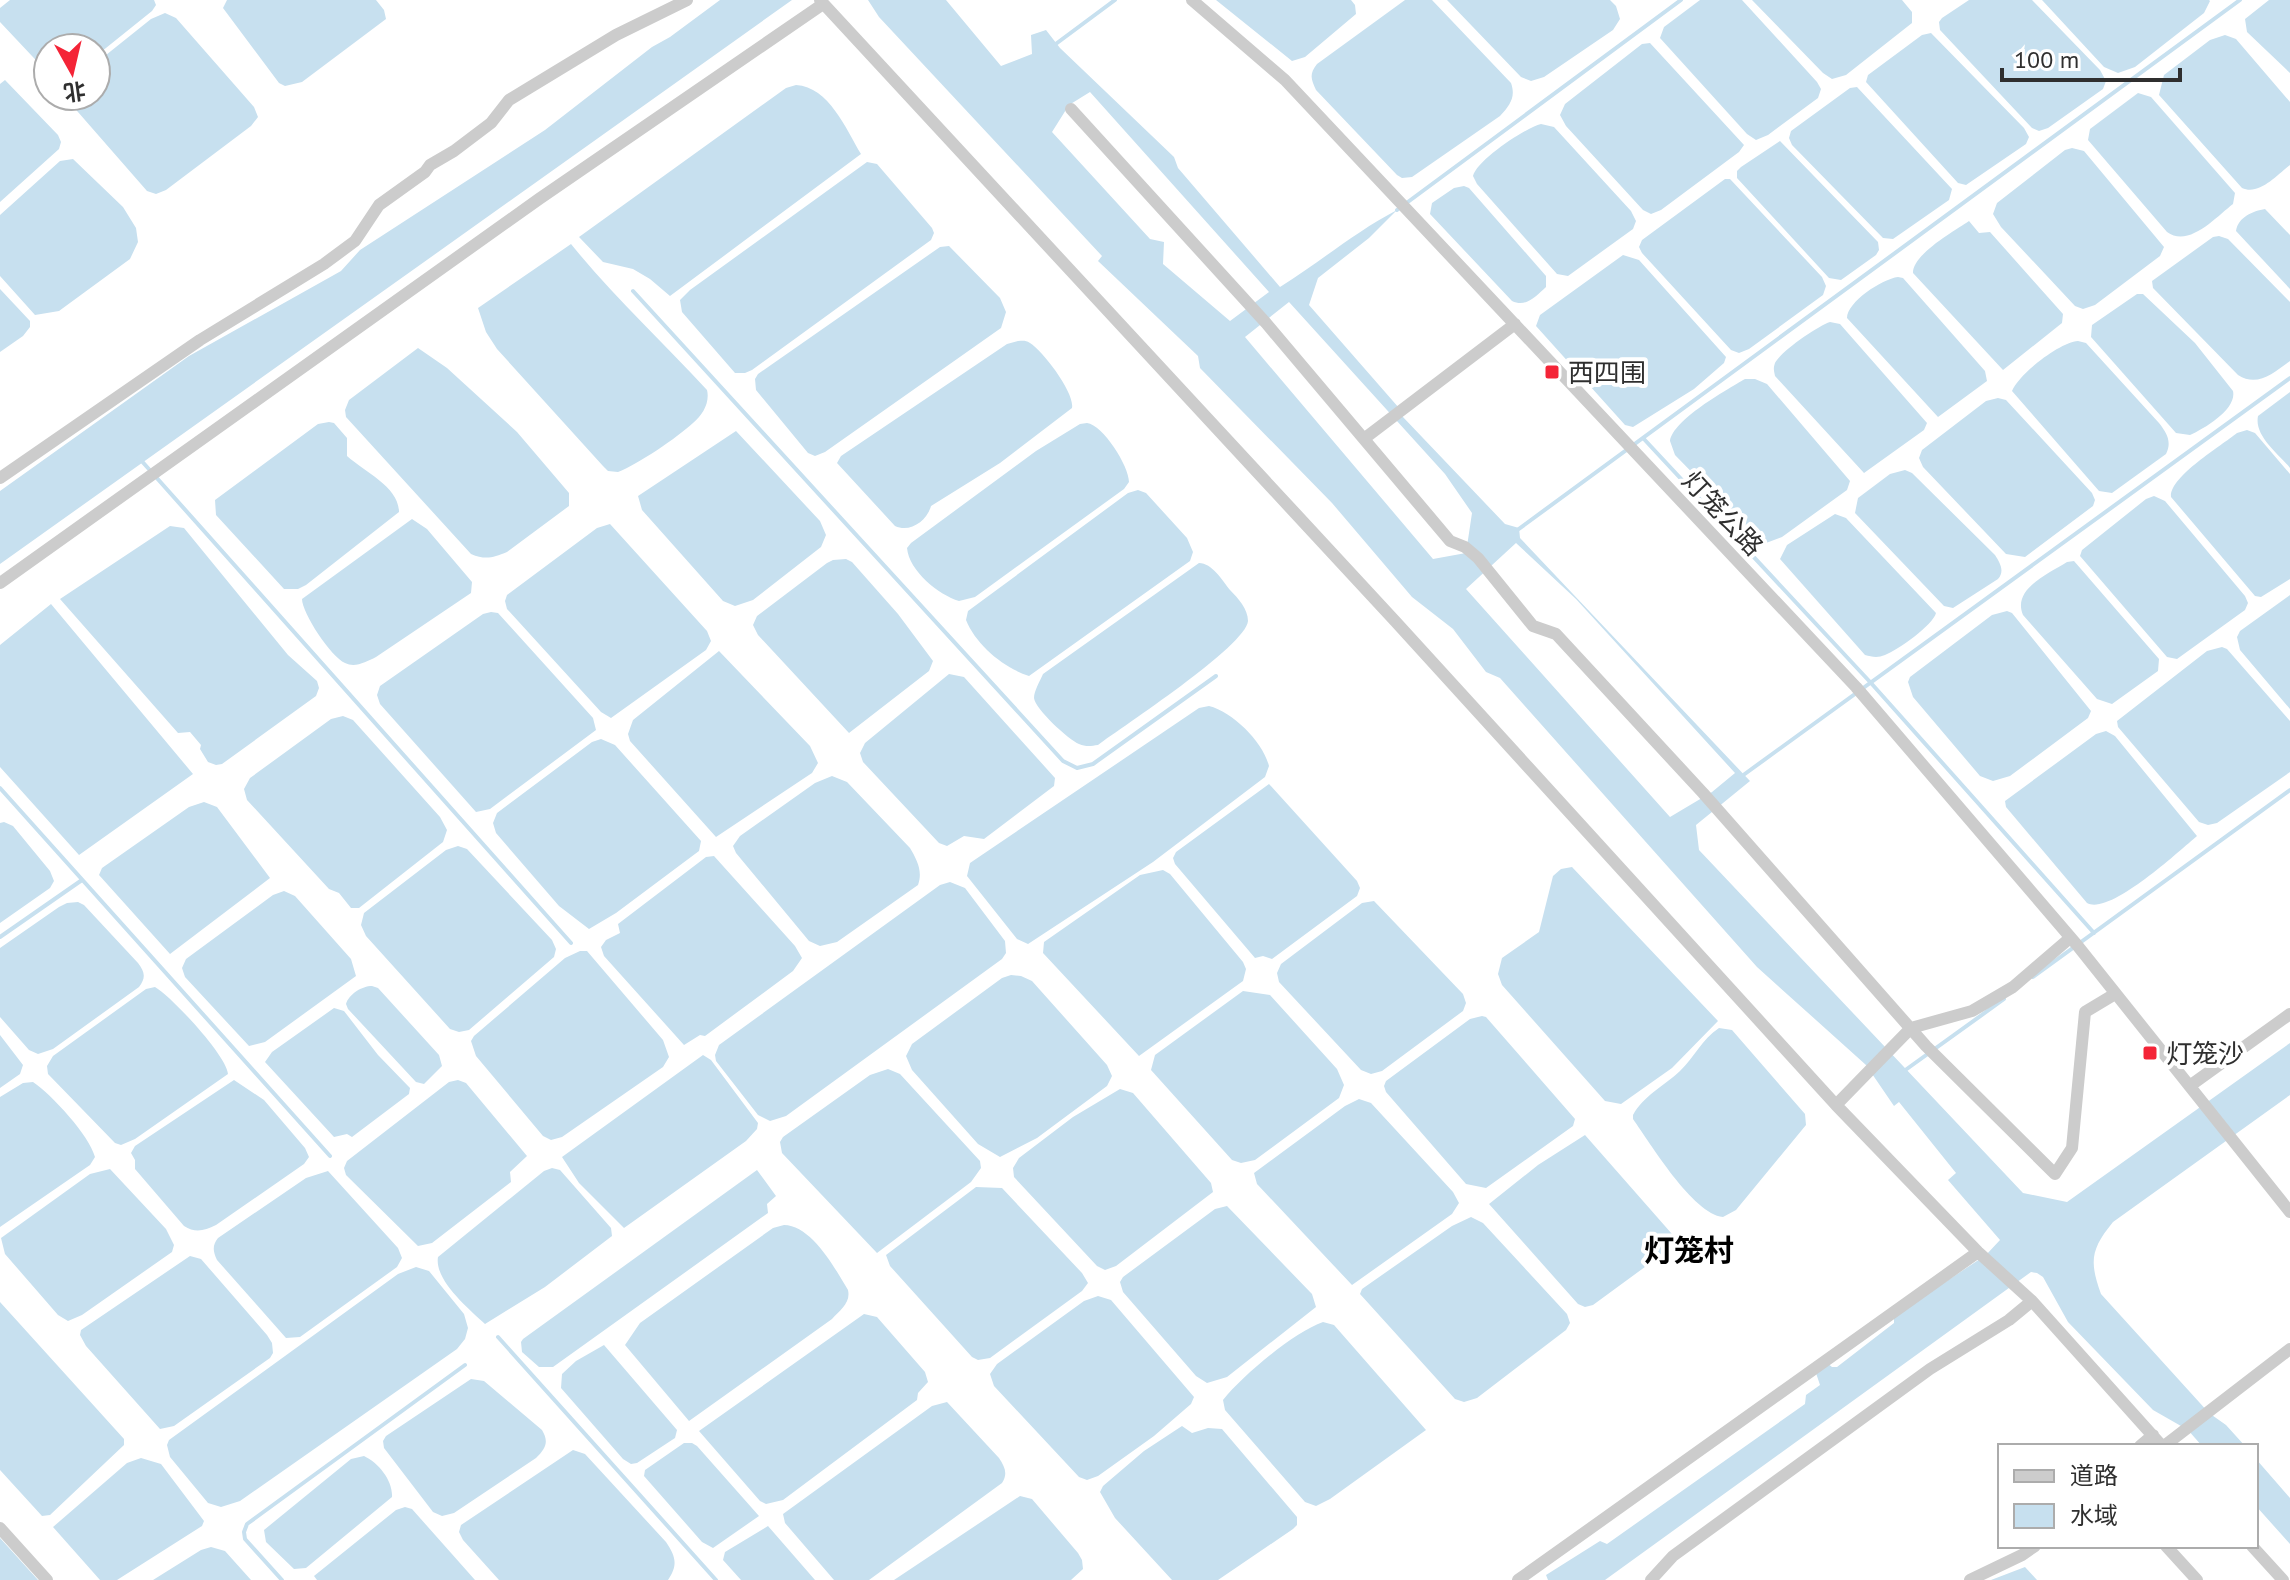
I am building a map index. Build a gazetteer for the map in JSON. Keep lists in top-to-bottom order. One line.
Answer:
{"streets":{"street":["灯笼公路"]},"districts":["灯笼村"],"places":{"transit":["西四围","灯笼沙"]},"legend":["道路","水域"],"scale_bar":"100 m","north":"bottom"}
